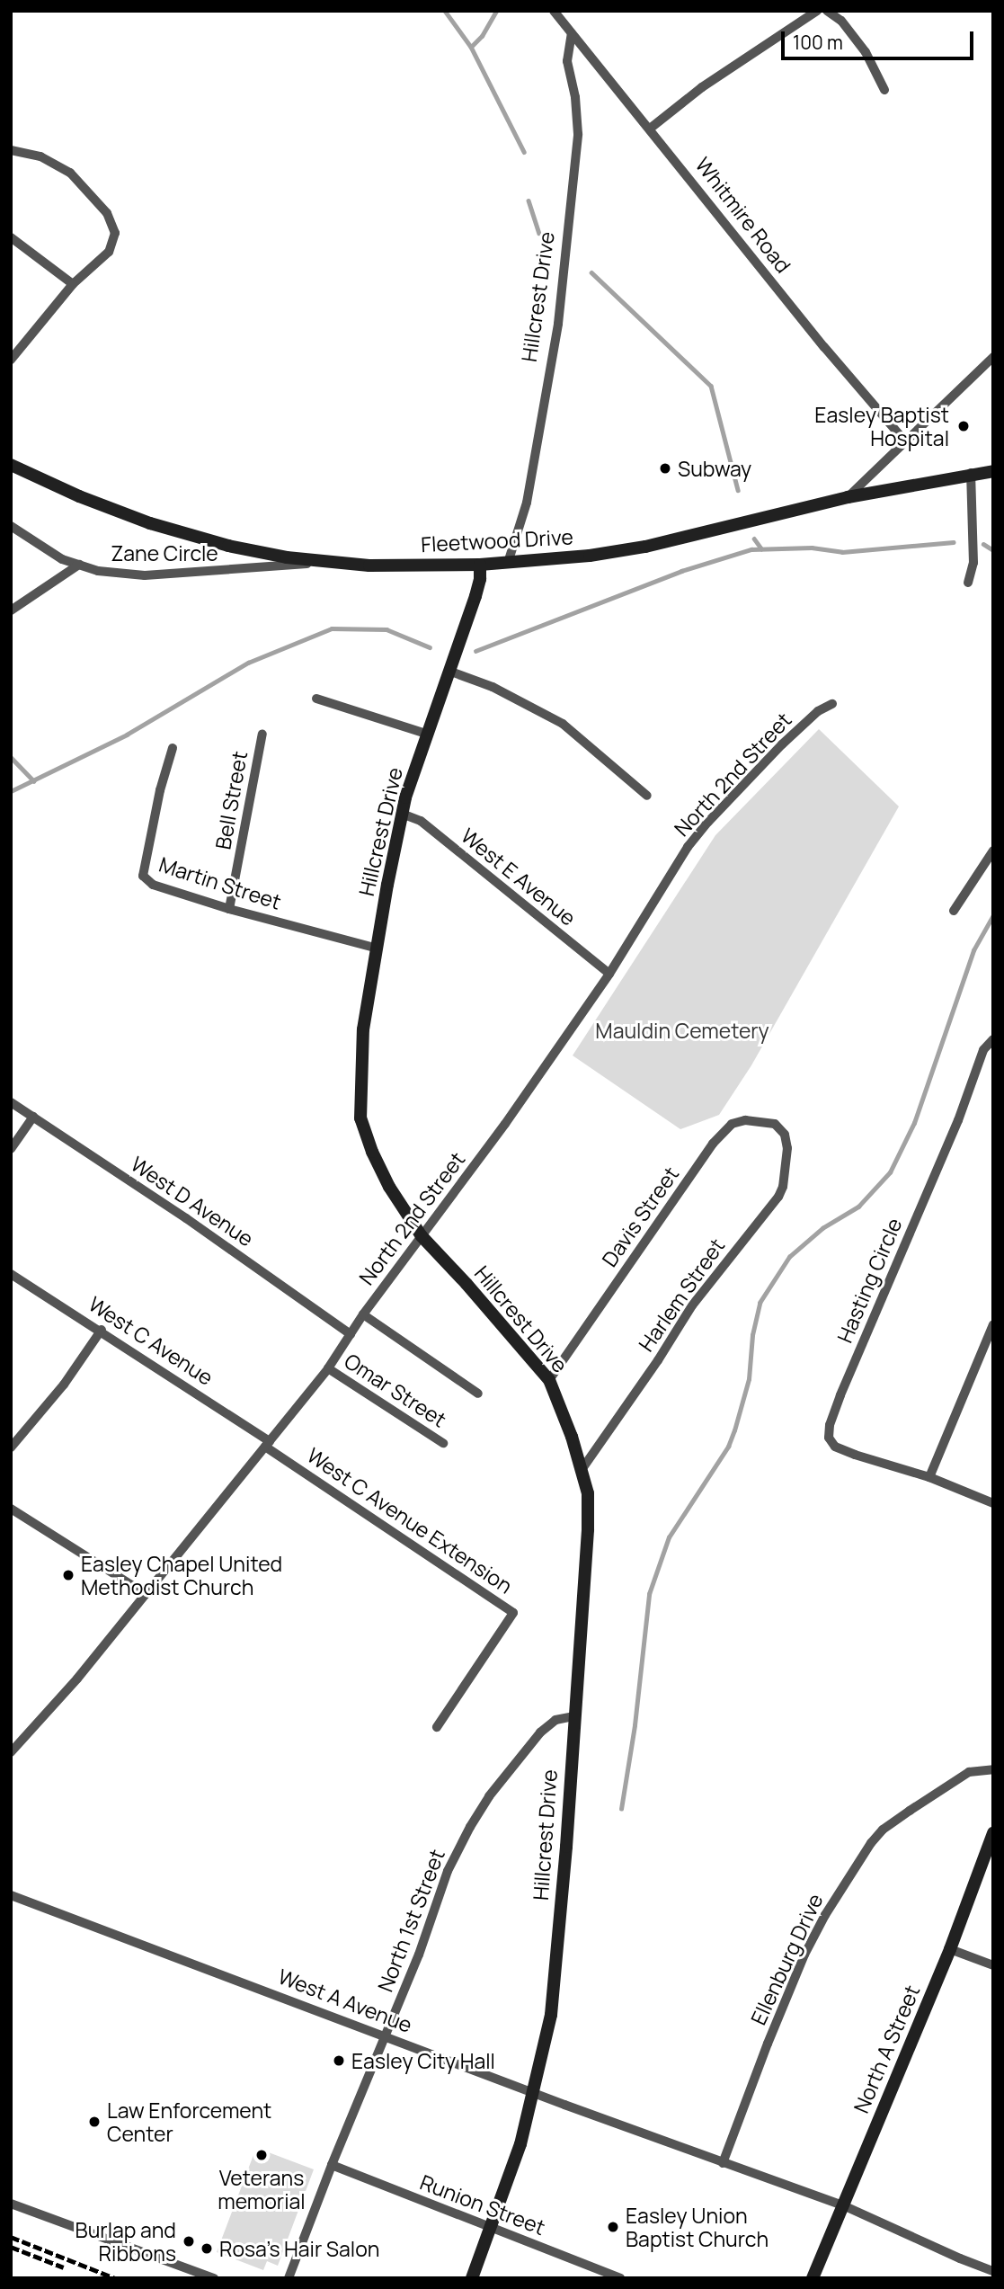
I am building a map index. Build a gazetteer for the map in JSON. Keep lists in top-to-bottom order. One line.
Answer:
{"streets":{"street":["Whitmire Road","Hillcrest Drive","Fleetwood Drive","Zane Circle","North 2nd Street","Bell Street","West E Avenue","Martin Street","West D Avenue","Davis Street","Hasting Circle","Harlem Street","West C Avenue","Omar Street","West C Avenue Extension","North 1st Street","Ellenburg Drive","West A Avenue","North A Street","Runion Street"]},"crossings":[["Whitmire Road","Hillcrest Drive"],["Hillcrest Drive","Fleetwood Drive"],["Hillcrest Drive","North 2nd Street"],["Hillcrest Drive","West E Avenue"],["Hillcrest Drive","Martin Street"],["Hillcrest Drive","Davis Street"],["Hillcrest Drive","Harlem Street"],["Hillcrest Drive","North 1st Street"],["Hillcrest Drive","West A Avenue"],["Hillcrest Drive","Runion Street"],["Fleetwood Drive","Zane Circle"],["North 2nd Street","West E Avenue"],["North 2nd Street","West D Avenue"],["North 2nd Street","West C Avenue"],["North 2nd Street","Omar Street"],["North 2nd Street","West C Avenue Extension"],["Bell Street","Martin Street"],["Davis Street","Harlem Street"],["West C Avenue","West C Avenue Extension"],["North 1st Street","West A Avenue"],["North 1st Street","Runion Street"],["Ellenburg Drive","West A Avenue"],["West A Avenue","North A Street"]],"parks":["Mauldin Cemetery"],"places":["Easley Baptist Hospital","Subway","Easley Chapel United Methodist Church","Easley City Hall","Law Enforcement Center","Veterans memorial","Easley Union Baptist Church","Burlap and Ribbons","Rosa's Hair Salon"],"scale_bar":"100 m"}
